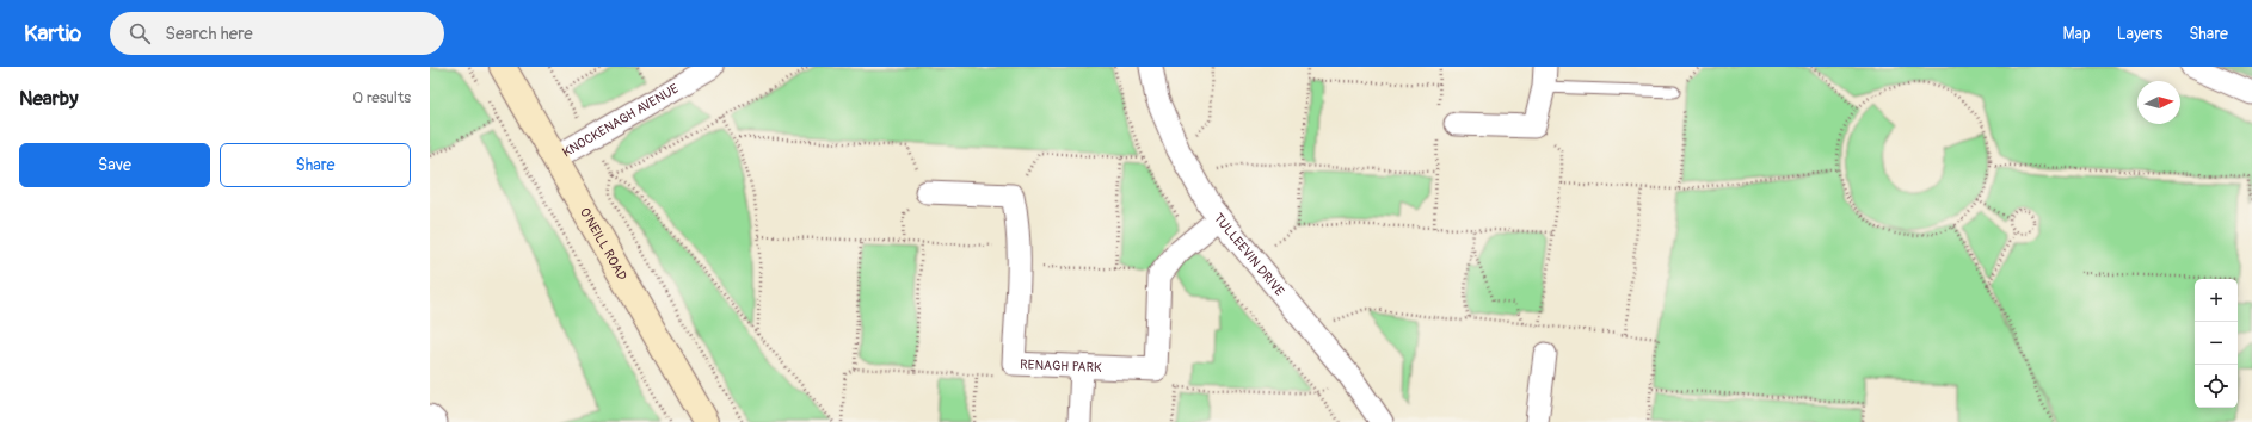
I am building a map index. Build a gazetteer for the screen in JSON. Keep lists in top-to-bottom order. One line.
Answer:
{"streets":{"main road":["O'NEILL ROAD"],"street":["KNOCKENAGH AVENUE","TULLEEVIN DRIVE","RENAGH PARK"]},"crossings":[["KNOCKENAGH AVENUE","O'NEILL ROAD"]],"north":"right","page":{"header":"Kartio","search":"Search here","nav":["Map","Layers","Share"],"heading":["Nearby","0 results"],"buttons":["Save","Share"],"map_buttons":["+","−"]}}
